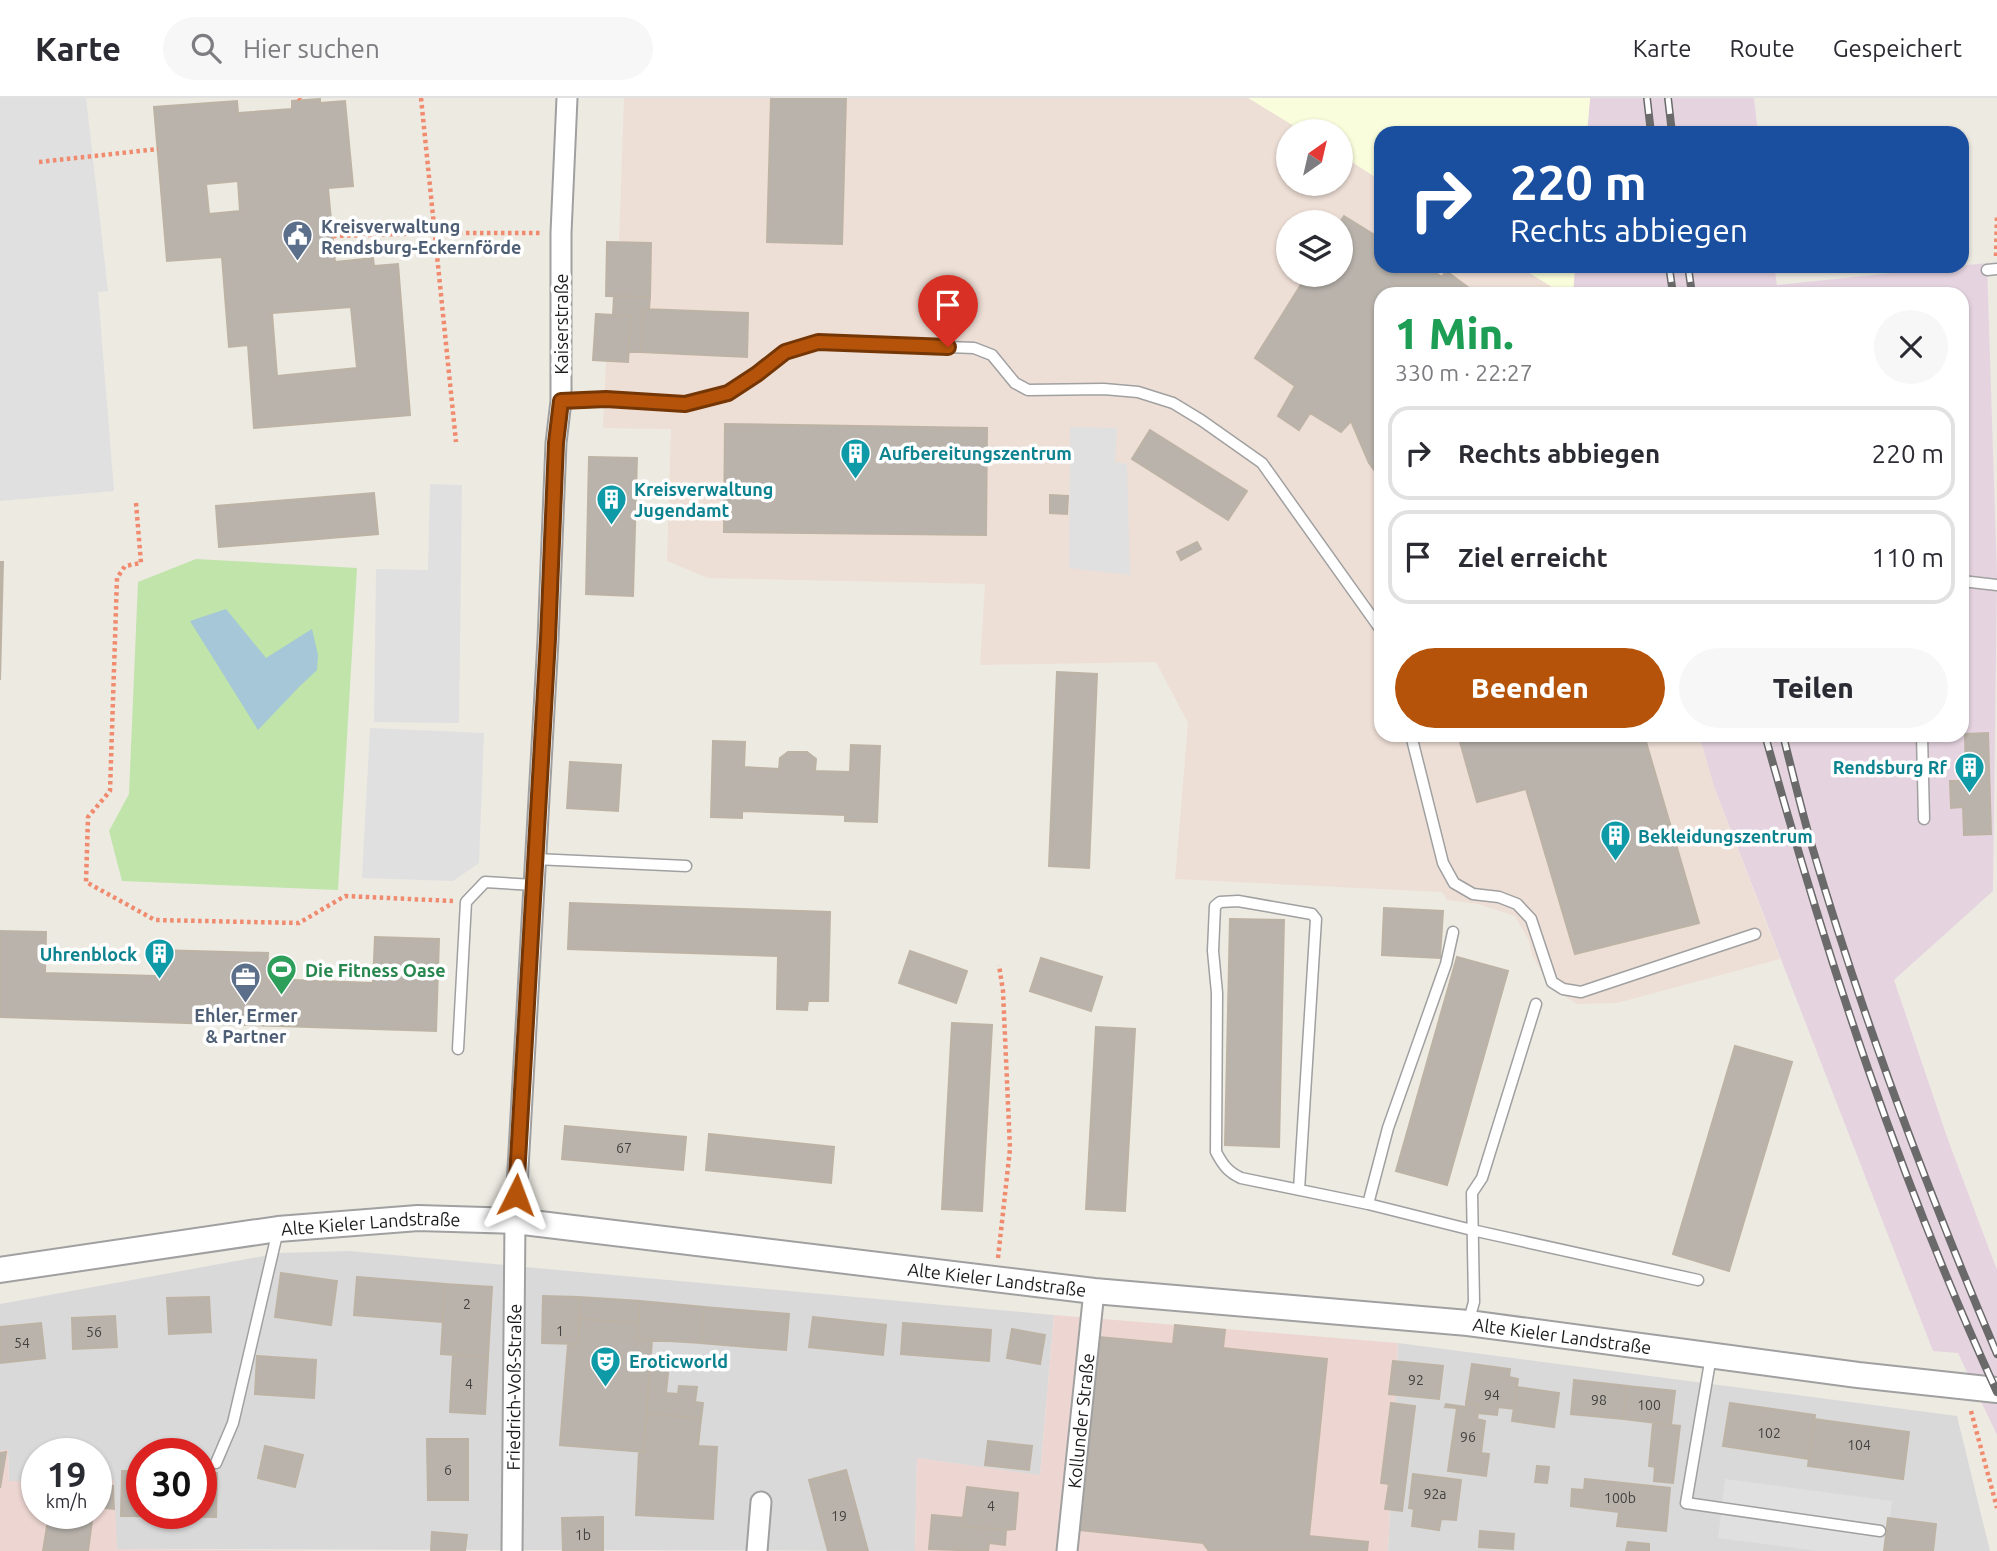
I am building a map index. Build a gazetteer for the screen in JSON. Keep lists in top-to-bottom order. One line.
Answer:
{"streets":{"street":["Kaiserstraße","Alte Kieler Landstraße","Friedrich-Voß-Straße","Kollunder Straße"]},"crossings":[["Kaiserstraße","Alte Kieler Landstraße"],["Kaiserstraße","Friedrich-Voß-Straße"],["Alte Kieler Landstraße","Friedrich-Voß-Straße"],["Alte Kieler Landstraße","Kollunder Straße"]],"places":{"public building":["Kreisverwaltung Rendsburg-Eckernförde"],"building":["Aufbereitungszentrum","Kreisverwaltung Jugendamt","Rendsburg Rf","Bekleidungszentrum","Uhrenblock"],"sports":["Die Fitness Oase"],"office":["Ehler, Ermer & Partner"],"theatre":["Eroticworld"]},"house_numbers":["67","2","1","56","54","92","4","94","98","100","102","96","104","6","92a","100b","4","19","1b"],"north":"top right","page":{"header":"Karte","search":"Hier suchen","nav":["Karte","Route","Gespeichert"],"turn":["220 m","Rechts abbiegen"],"heading":["1 Min.","330 m · 22:27"],"list":[{"name":"Rechts abbiegen","value":"220 m"},{"name":"Ziel erreicht","value":"110 m"}],"buttons":["Beenden","Teilen"],"speed":"19 km/h","limit":"30"}}
